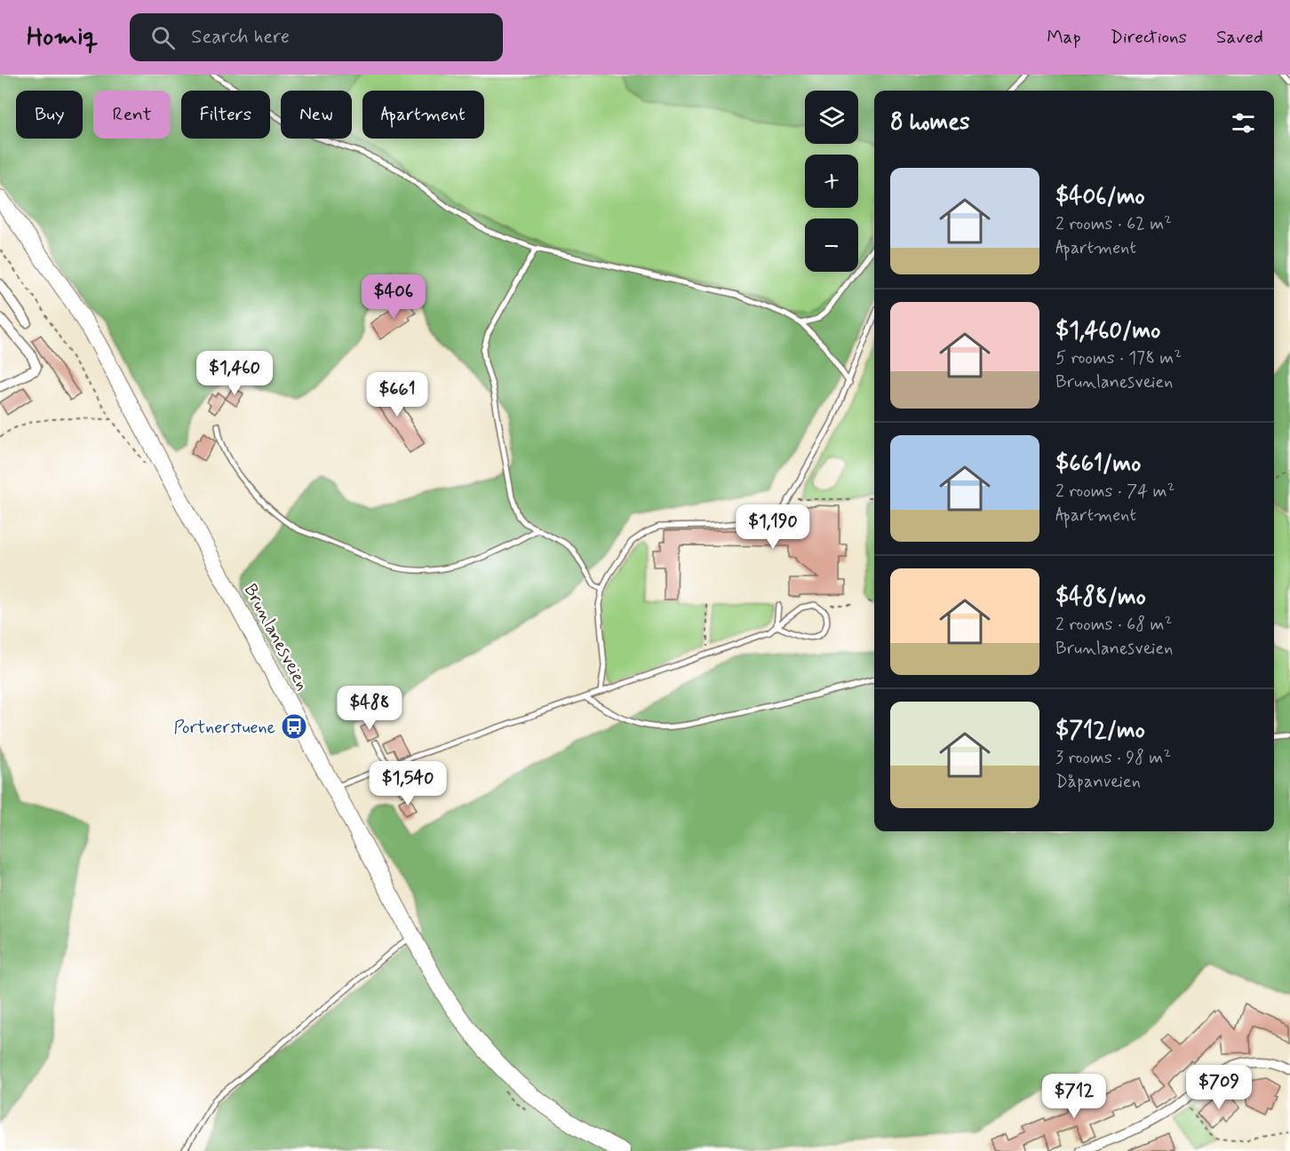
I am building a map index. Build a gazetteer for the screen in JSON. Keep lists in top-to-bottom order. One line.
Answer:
{"streets":{"main road":["Brunlanesveien"]},"places":{"bus stop":["Portnerstuene"]},"page":{"header":"Homiq","search":"Search here","nav":["Map","Directions","Saved"],"map_buttons":["+","−"],"chip":["Buy","Rent","Filters","New","Apartment"],"heading":"8 homes","list":[{"name":"$406/mo","note":"2 rooms · 62 m² · Apartment"},{"name":"$1,460/mo","note":"5 rooms · 178 m² · Brunlanesveien"},{"name":"$661/mo","note":"2 rooms · 74 m² · Apartment"},{"name":"$488/mo","note":"2 rooms · 68 m² · Brunlanesveien"},{"name":"$712/mo","note":"3 rooms · 98 m² · Dåpanveien"}],"price":["$406","$1,460","$661","$1,190","$488","$1,540","$709","$712"]}}
